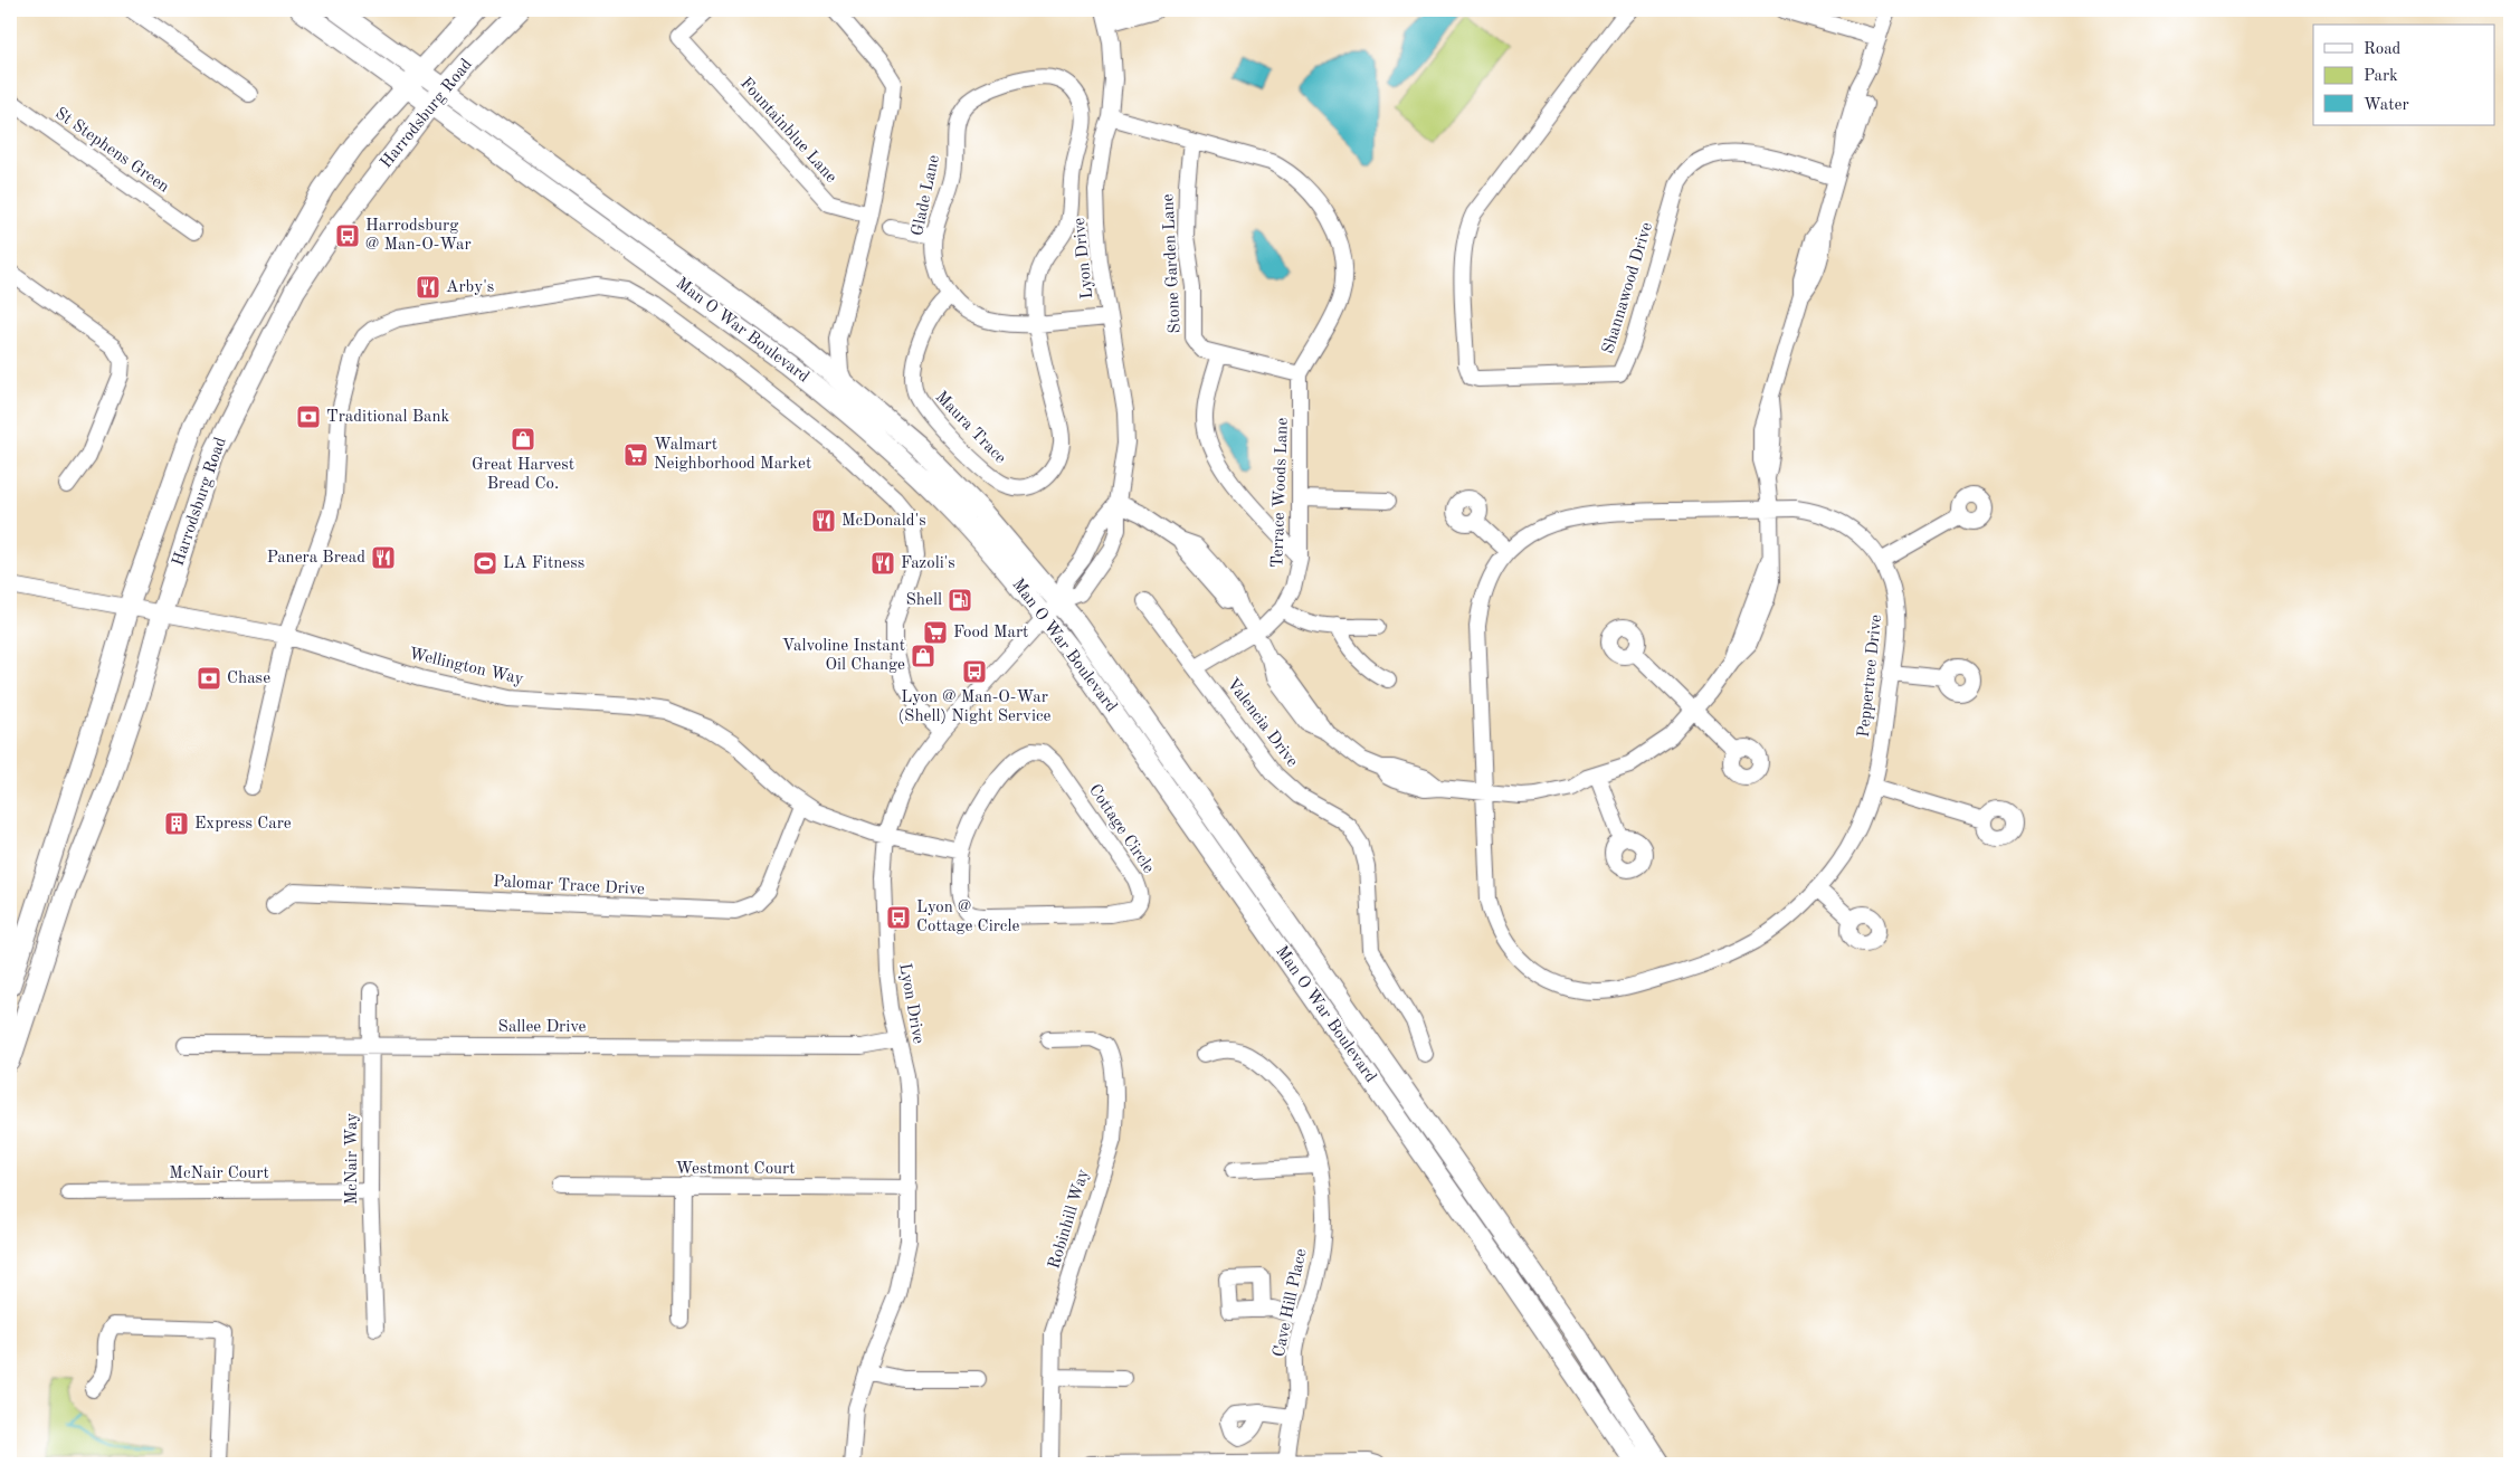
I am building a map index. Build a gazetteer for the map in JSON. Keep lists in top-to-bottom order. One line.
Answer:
{"streets":{"main road":["Harrodsburg Road","Man O War Boulevard"],"street":["Fountainblue Lane","St Stephens Green","Glade Lane","Lyon Drive","Stone Garden Lane","Shannawood Drive","Maura Trace","Terrace Woods Lane","Wellington Way","Peppertree Drive","Valencia Drive","Cottage Circle","Palomar Trace Drive","Sallee Drive","McNair Way","Westmont Court","McNair Court","Robinhill Way","Cave Hill Place"]},"crossings":[["Harrodsburg Road","Man O War Boulevard"],["Harrodsburg Road","Wellington Way"],["Glade Lane","Maura Trace"],["Lyon Drive","Man O War Boulevard"],["Lyon Drive","Wellington Way"],["Lyon Drive","Sallee Drive"],["Lyon Drive","Westmont Court"],["Stone Garden Lane","Terrace Woods Lane"],["Wellington Way","Palomar Trace Drive"],["Sallee Drive","McNair Way"],["McNair Way","McNair Court"]],"places":{"bus stop":["Harrodsburg @ Man-O-War","Lyon @ Man-O-War (Shell) Night Service","Lyon @ Cottage Circle"],"restaurant":["Arby's","McDonald's","Panera Bread","Fazoli's"],"bank":["Traditional Bank","Chase"],"shop":["Great Harvest Bread Co.","Valvoline Instant Oil Change"],"supermarket":["Walmart Neighborhood Market","Food Mart"],"sports":["LA Fitness"],"fuel station":["Shell"],"building":["Express Care"]},"legend":["Road","Park","Water"]}
